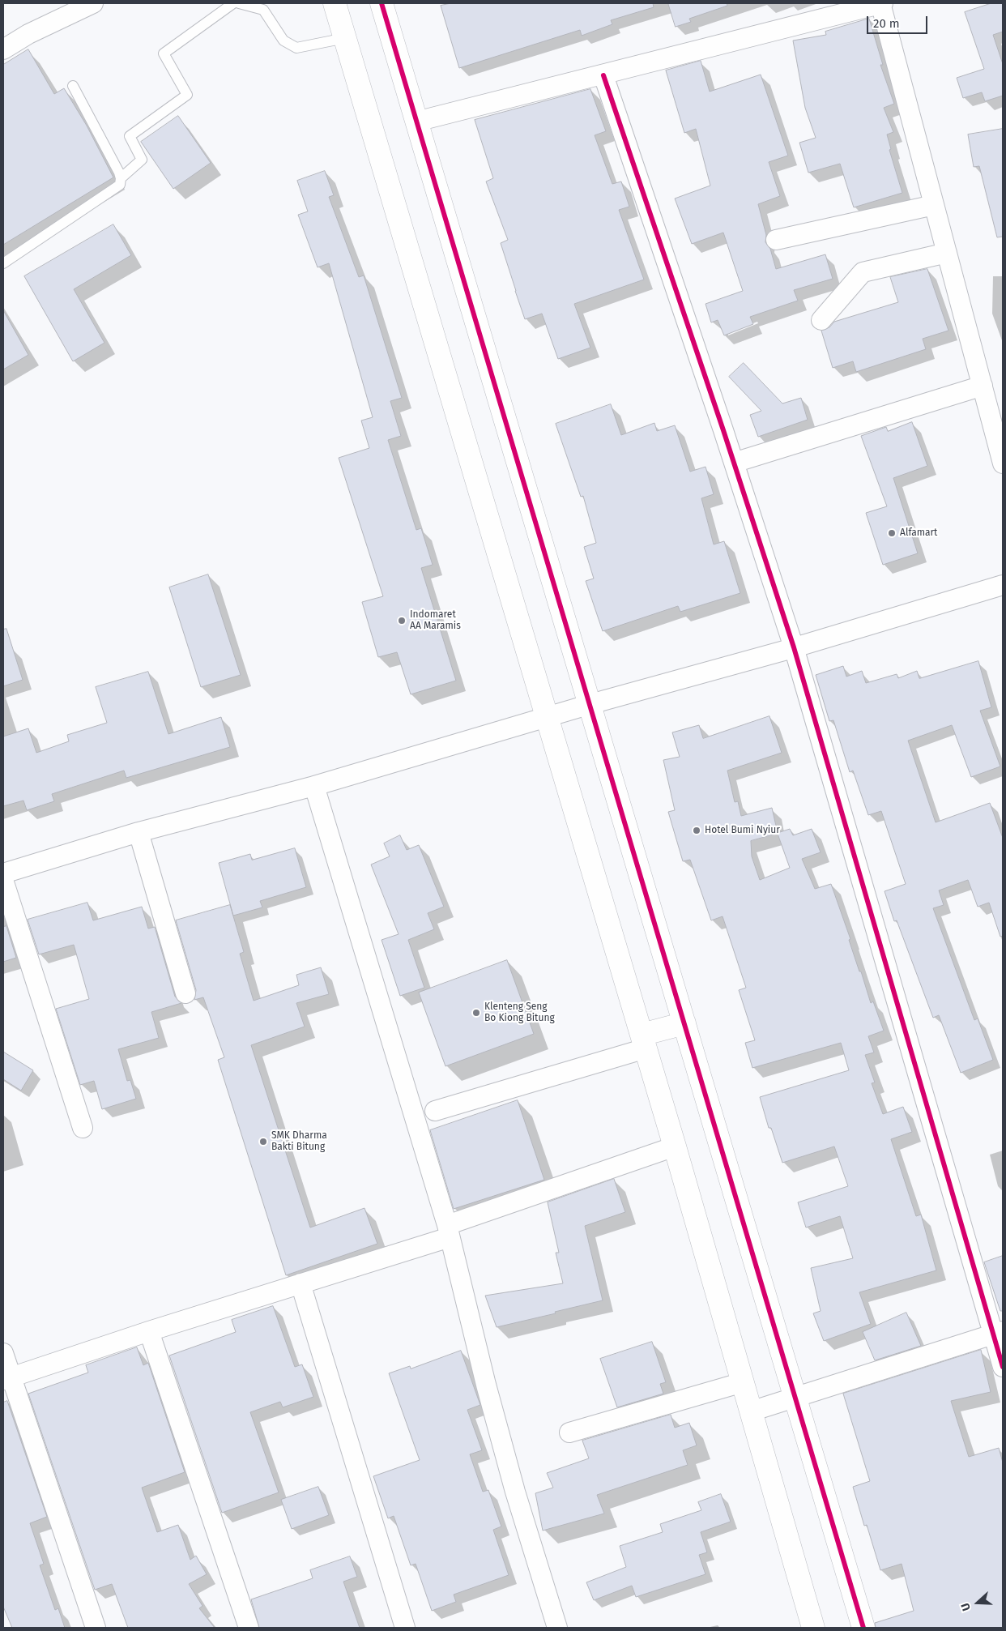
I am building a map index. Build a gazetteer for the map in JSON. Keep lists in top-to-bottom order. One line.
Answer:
{"places":["Alfamart","Indomaret AA Maramis","Hotel Bumi Nyiur","Klenteng Seng Bo Kiong Bitung","SMK Dharma Bakti Bitung"],"scale_bar":"20 m","north":"left"}
